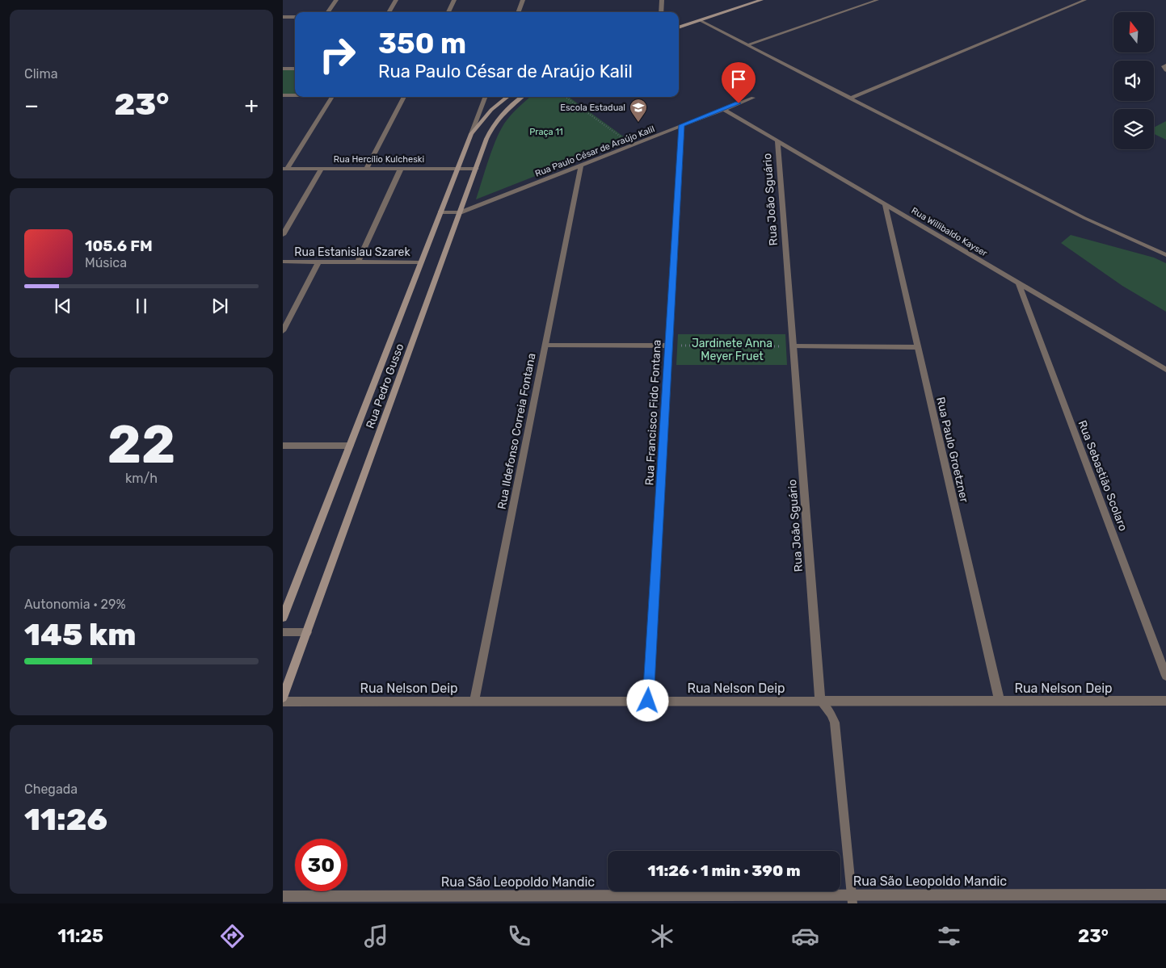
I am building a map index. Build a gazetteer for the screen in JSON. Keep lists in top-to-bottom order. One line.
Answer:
{"streets":{"main road":["Rua Pedro Gusso"],"street":["Rua Paulo César de Araújo Kalil","Rua Hercílio Kulcheski","Rua João Sguário","Rua Willibaldo Kayser","Rua Estanislau Szarek","Rua Francisco Fido Fontana","Rua Ildefonso Correia Fontana","Rua Paulo Groetzner","Rua Sebastião Scolaro","Rua Nelson Deip","Rua São Leopoldo Mandic"]},"crossings":[["Rua Paulo César de Araújo Kalil","Rua Willibaldo Kayser"],["Rua Paulo César de Araújo Kalil","Rua Pedro Gusso"],["Rua Paulo César de Araújo Kalil","Rua Francisco Fido Fontana"],["Rua Paulo César de Araújo Kalil","Rua Ildefonso Correia Fontana"],["Rua Hercílio Kulcheski","Rua Pedro Gusso"],["Rua João Sguário","Rua Willibaldo Kayser"],["Rua João Sguário","Rua Nelson Deip"],["Rua Willibaldo Kayser","Rua Paulo Groetzner"],["Rua Willibaldo Kayser","Rua Sebastião Scolaro"],["Rua Estanislau Szarek","Rua Pedro Gusso"],["Rua Francisco Fido Fontana","Rua Nelson Deip"],["Rua Ildefonso Correia Fontana","Rua Nelson Deip"],["Rua Paulo Groetzner","Rua Nelson Deip"]],"parks":["Praça 11","Jardinete Anna Meyer Fruet"],"places":{"school or university":["Escola Estadual"]},"north":"top","page":{"tile":["Clima",["22","km/h"],["Autonomia · 29%","145 km"],["Chegada","11:26"]],"turn":["350 m","Rua Paulo César de Araújo Kalil"],"heat":["−","23°","+"],"song":["105.6 FM","Música"],"limit":"30","trip":"11:26 · 1 min · 390 m","tabs":["11:25","23°"]}}
